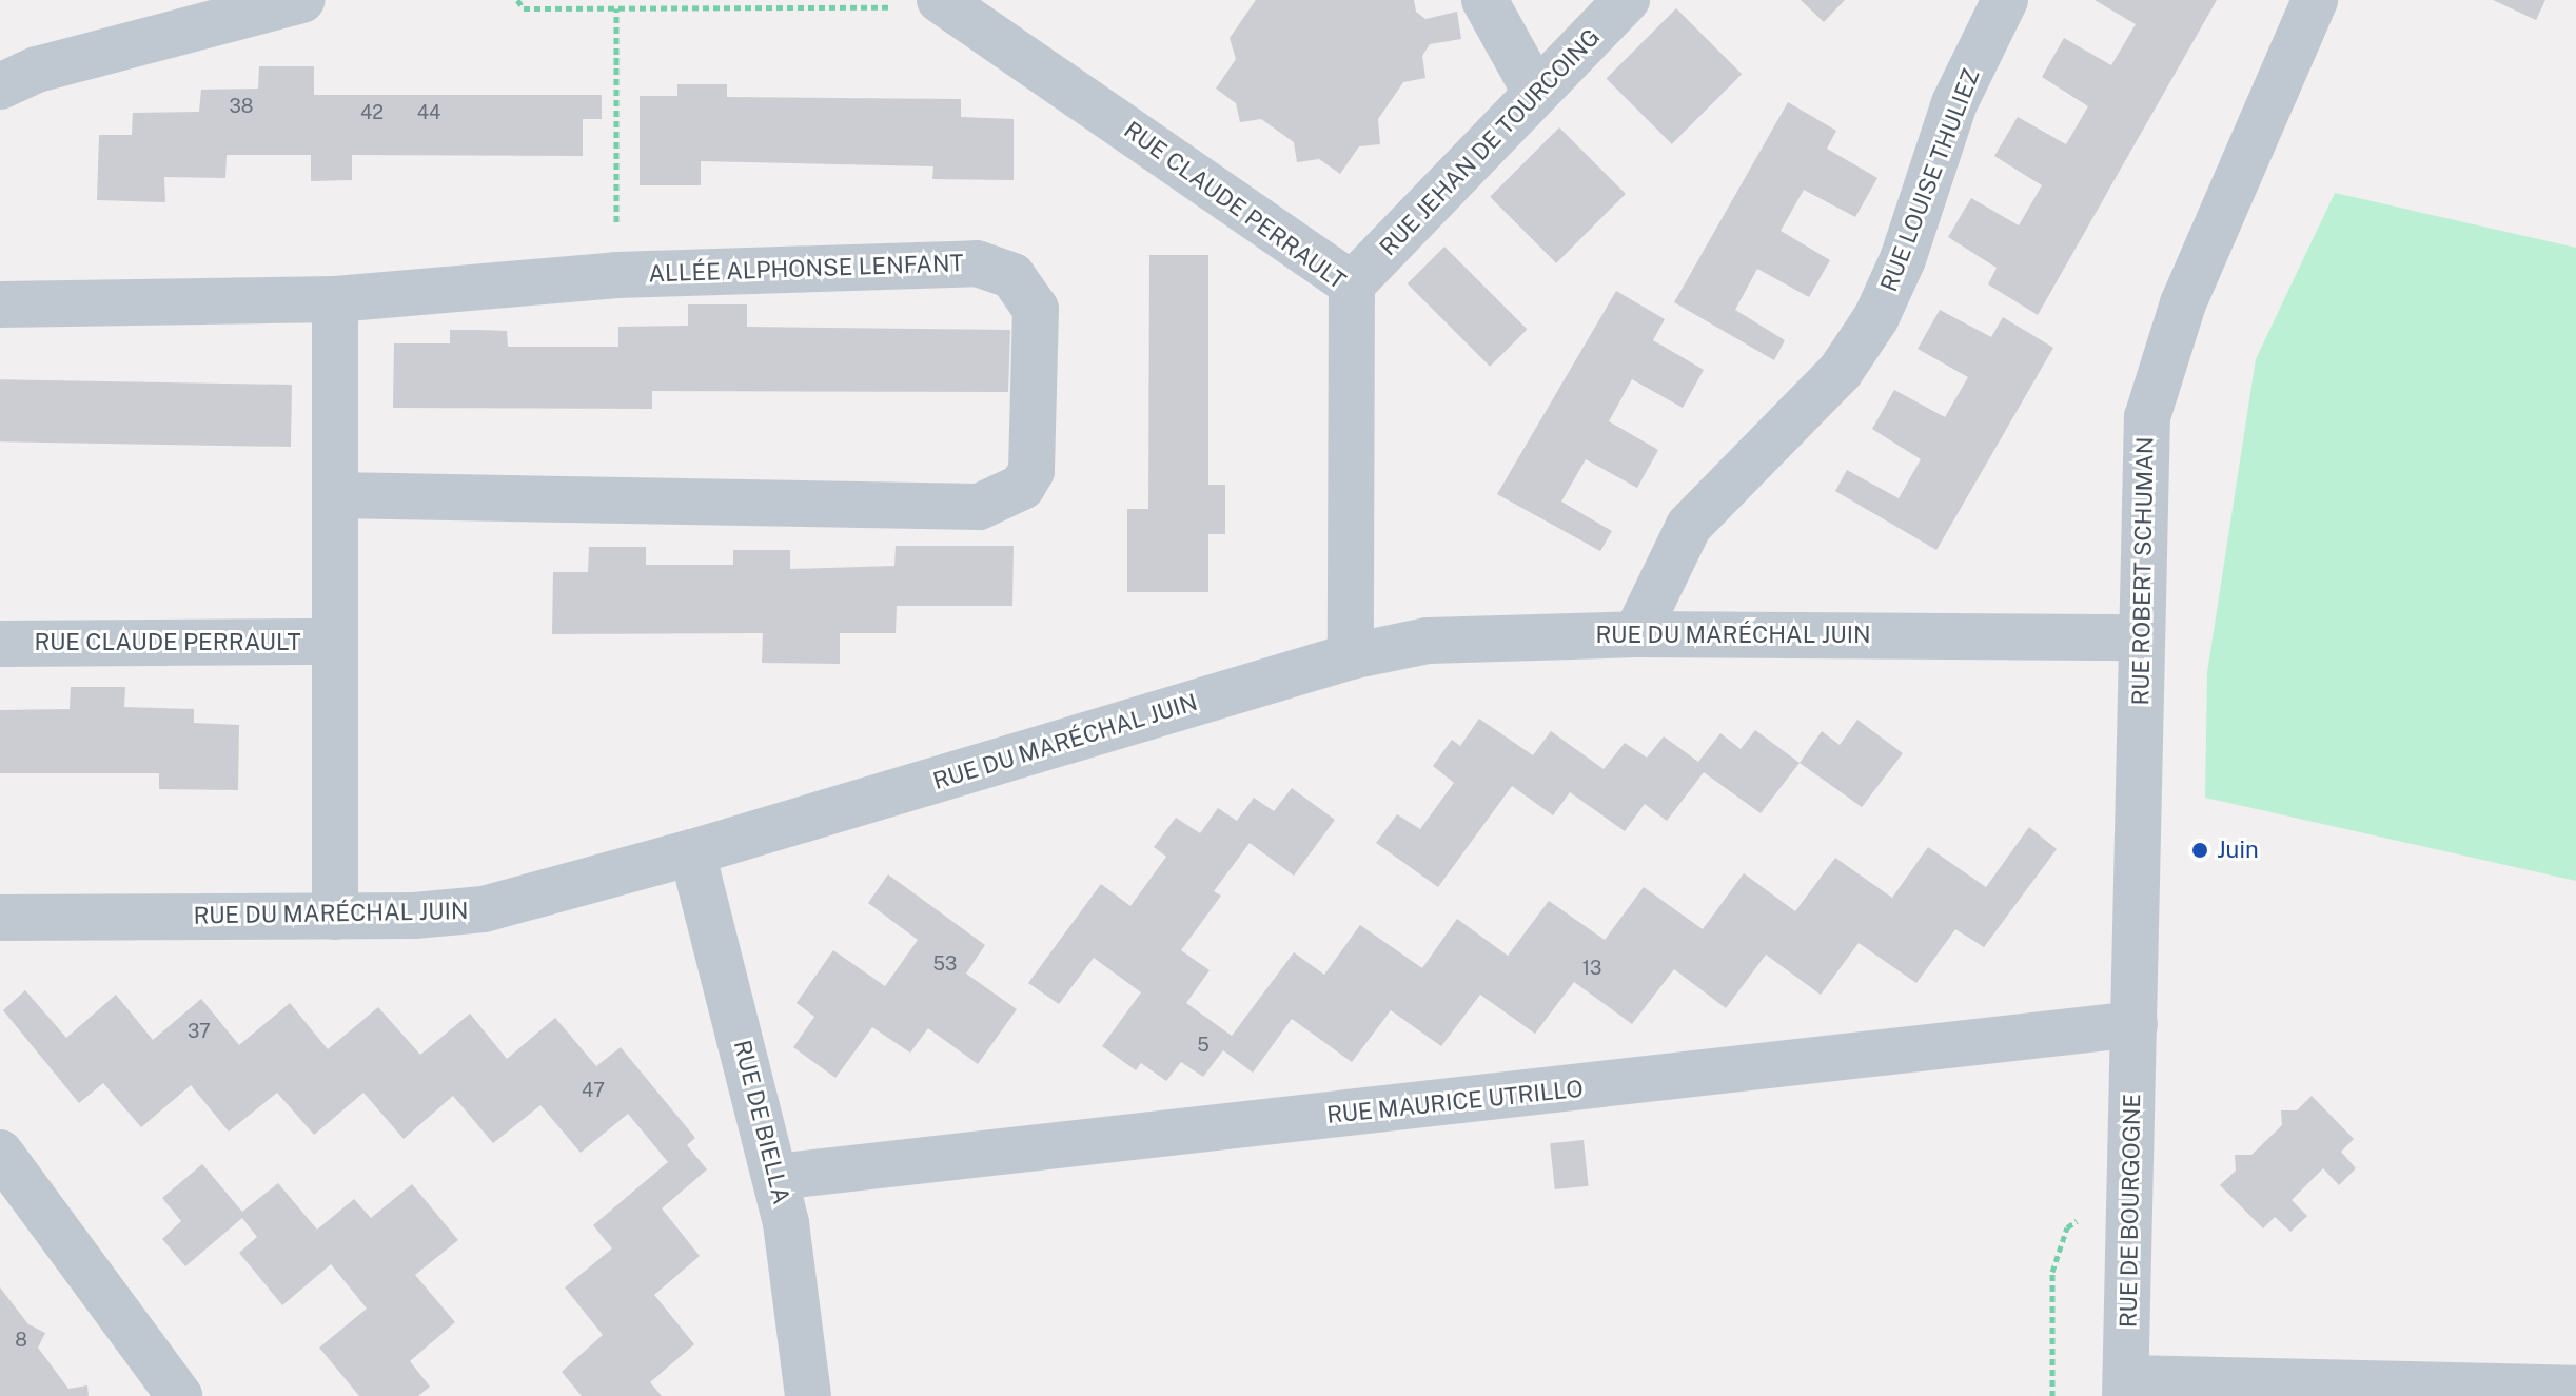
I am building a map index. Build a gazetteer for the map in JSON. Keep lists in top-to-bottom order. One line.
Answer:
{"streets":{"street":["RUE JEHAN DE TOURCOING","RUE LOUISE THULIEZ","RUE CLAUDE PERRAULT","ALLÉE ALPHONSE LENFANT","RUE ROBERT SCHUMAN","RUE DU MARÉCHAL JUIN","RUE MAURICE UTRILLO","RUE DE BIELLA","RUE DE BOURGOGNE"]},"crossings":[["RUE JEHAN DE TOURCOING","RUE CLAUDE PERRAULT"],["RUE LOUISE THULIEZ","RUE DU MARÉCHAL JUIN"],["RUE CLAUDE PERRAULT","RUE DU MARÉCHAL JUIN"],["RUE ROBERT SCHUMAN","RUE DU MARÉCHAL JUIN"],["RUE ROBERT SCHUMAN","RUE MAURICE UTRILLO"],["RUE ROBERT SCHUMAN","RUE DE BOURGOGNE"],["RUE DU MARÉCHAL JUIN","RUE DE BIELLA"],["RUE MAURICE UTRILLO","RUE DE BIELLA"],["RUE MAURICE UTRILLO","RUE DE BOURGOGNE"]],"places":["Juin"],"house_numbers":["38","42","44","53","13","37","5","47","8"]}
